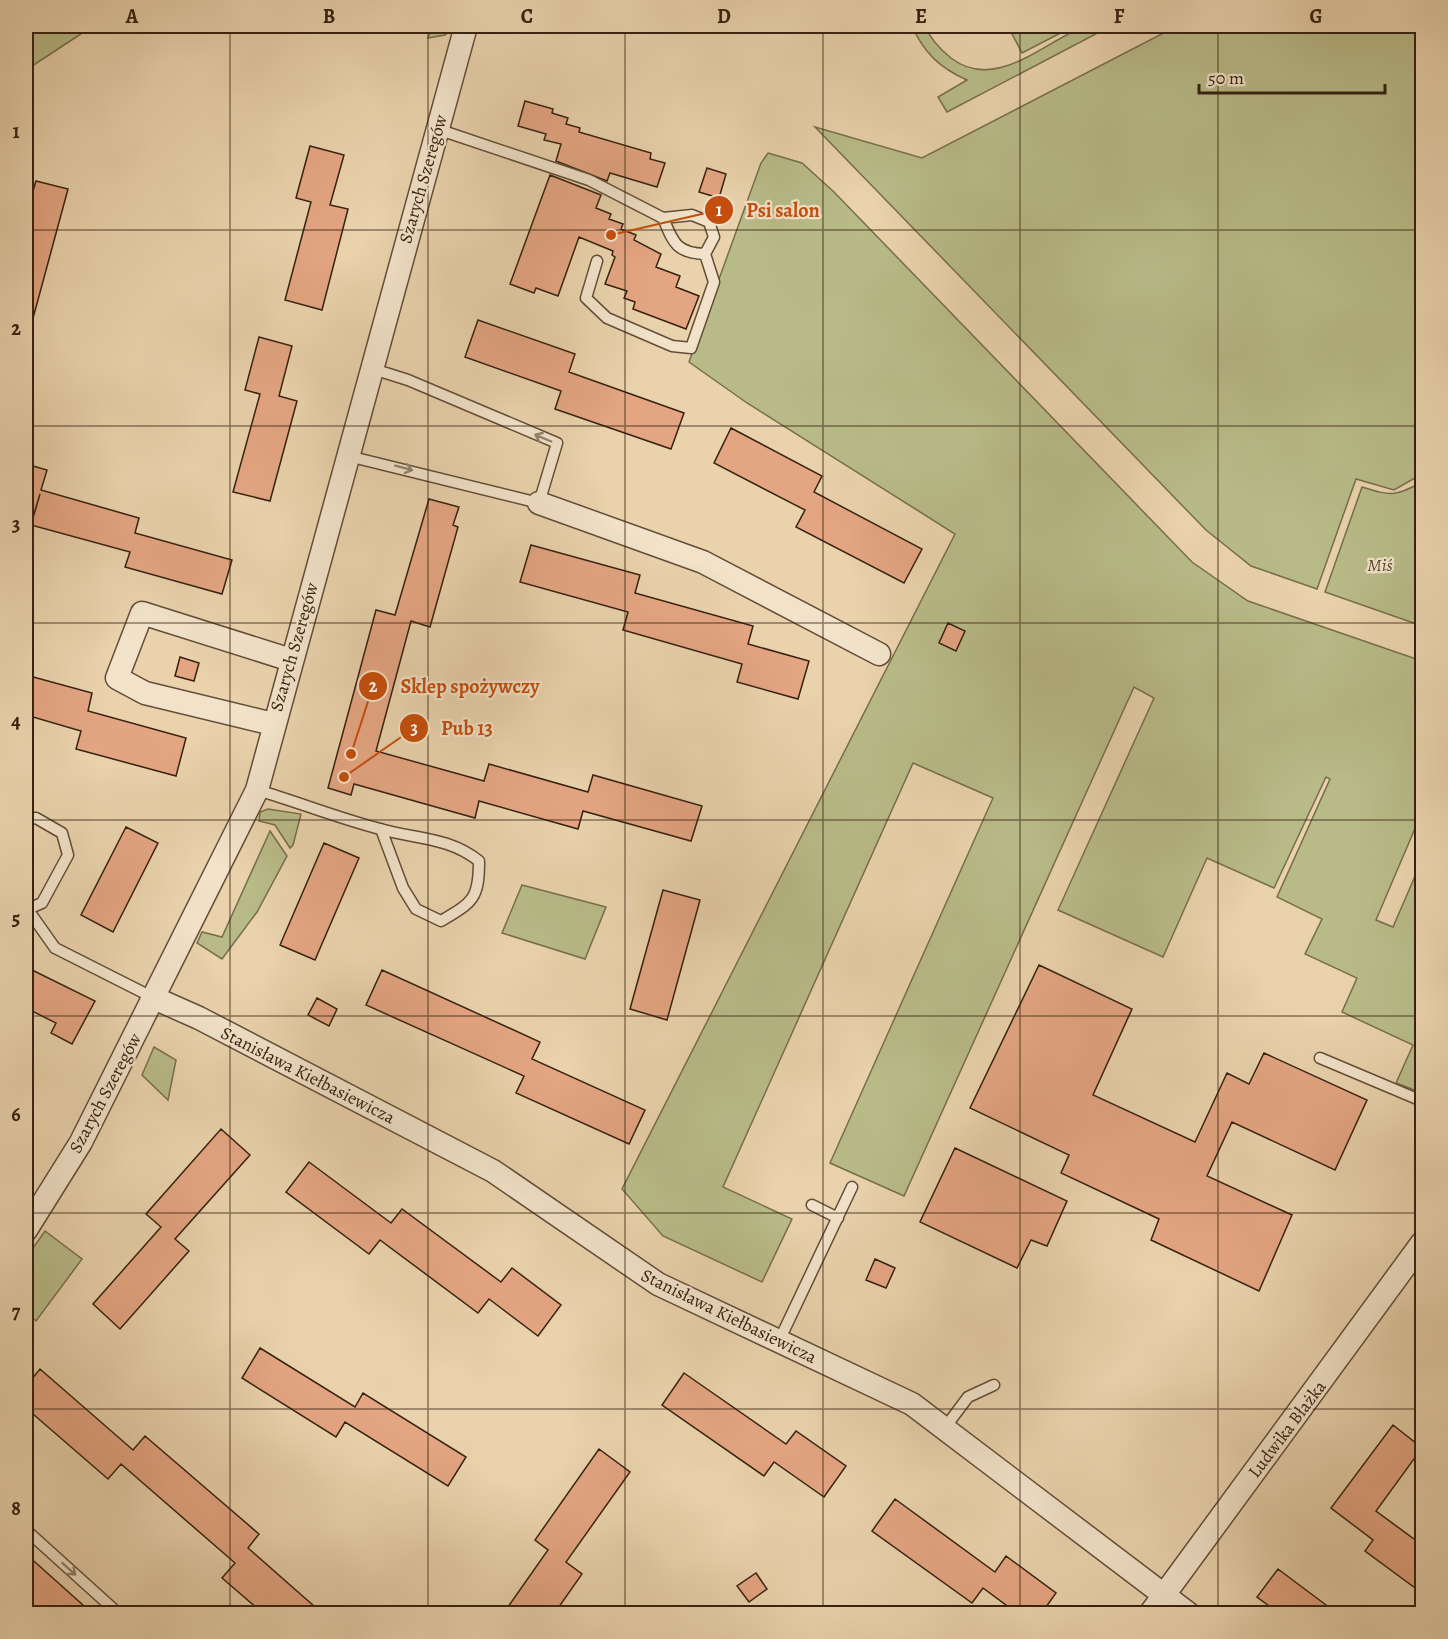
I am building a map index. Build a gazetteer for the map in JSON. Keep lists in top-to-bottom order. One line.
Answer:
{"streets":{"street":["Szarych Szeregów","Stanisława Kiełbasiewicza","Ludwika Błażka"]},"crossings":[["Szarych Szeregów","Stanisława Kiełbasiewicza"],["Stanisława Kiełbasiewicza","Ludwika Błażka"]],"parks":["Miś"],"places":["Psi salon","Sklep spożywczy","Pub 13"],"scale_bar":"50 m","grid":{"columns":["A","B","C","D","E","F","G"],"rows":["1","2","3","4","5","6","7","8"]}}
